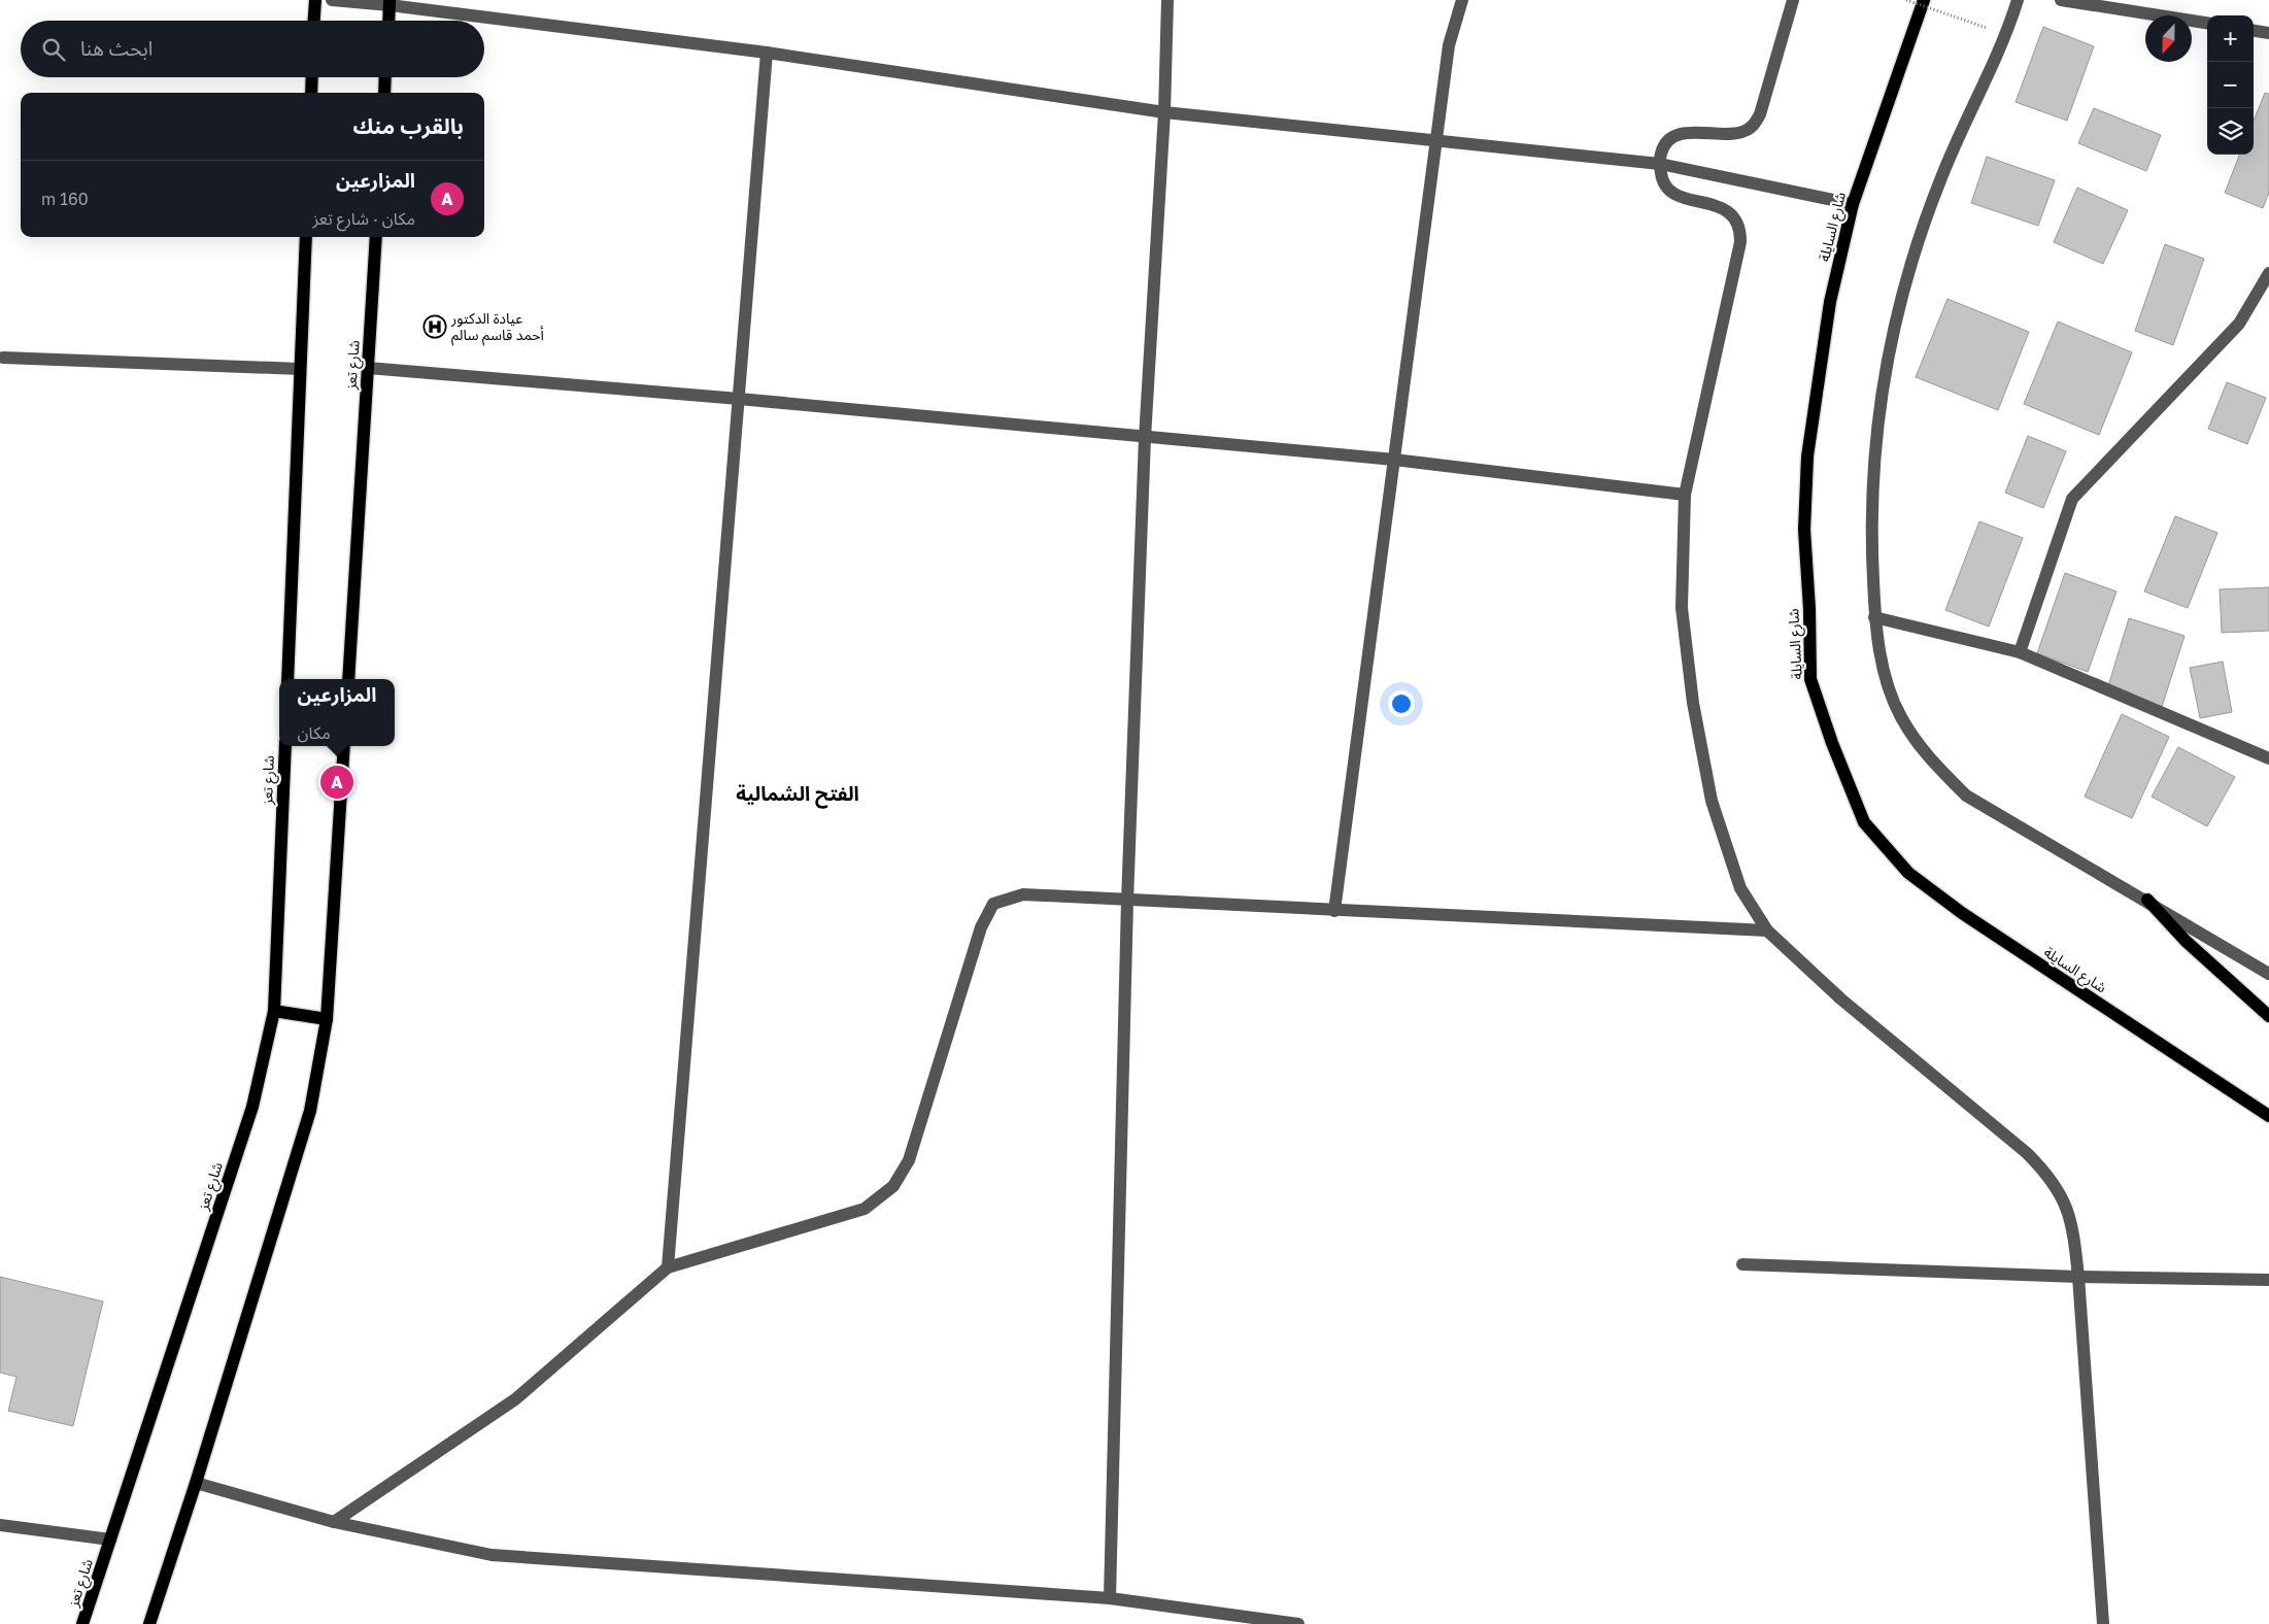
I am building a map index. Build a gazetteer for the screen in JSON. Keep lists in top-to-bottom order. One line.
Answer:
{"streets":{"main road":["شارع السايلة","شارع تعز"]},"districts":["الفتح الشمالية"],"places":{"hospital":["عيادة الدكتور أحمد قاسم سالم"]},"north":"bottom","page":{"map_buttons":["+","−"],"search":"ابحث هنا","heading":"بالقرب منك","list":[{"mark":"A","name":"المزارعين","note":"مكان · شارع تعز","value":"160 m"}],"popup":["المزارعين","مكان"],"pins":"A"}}
